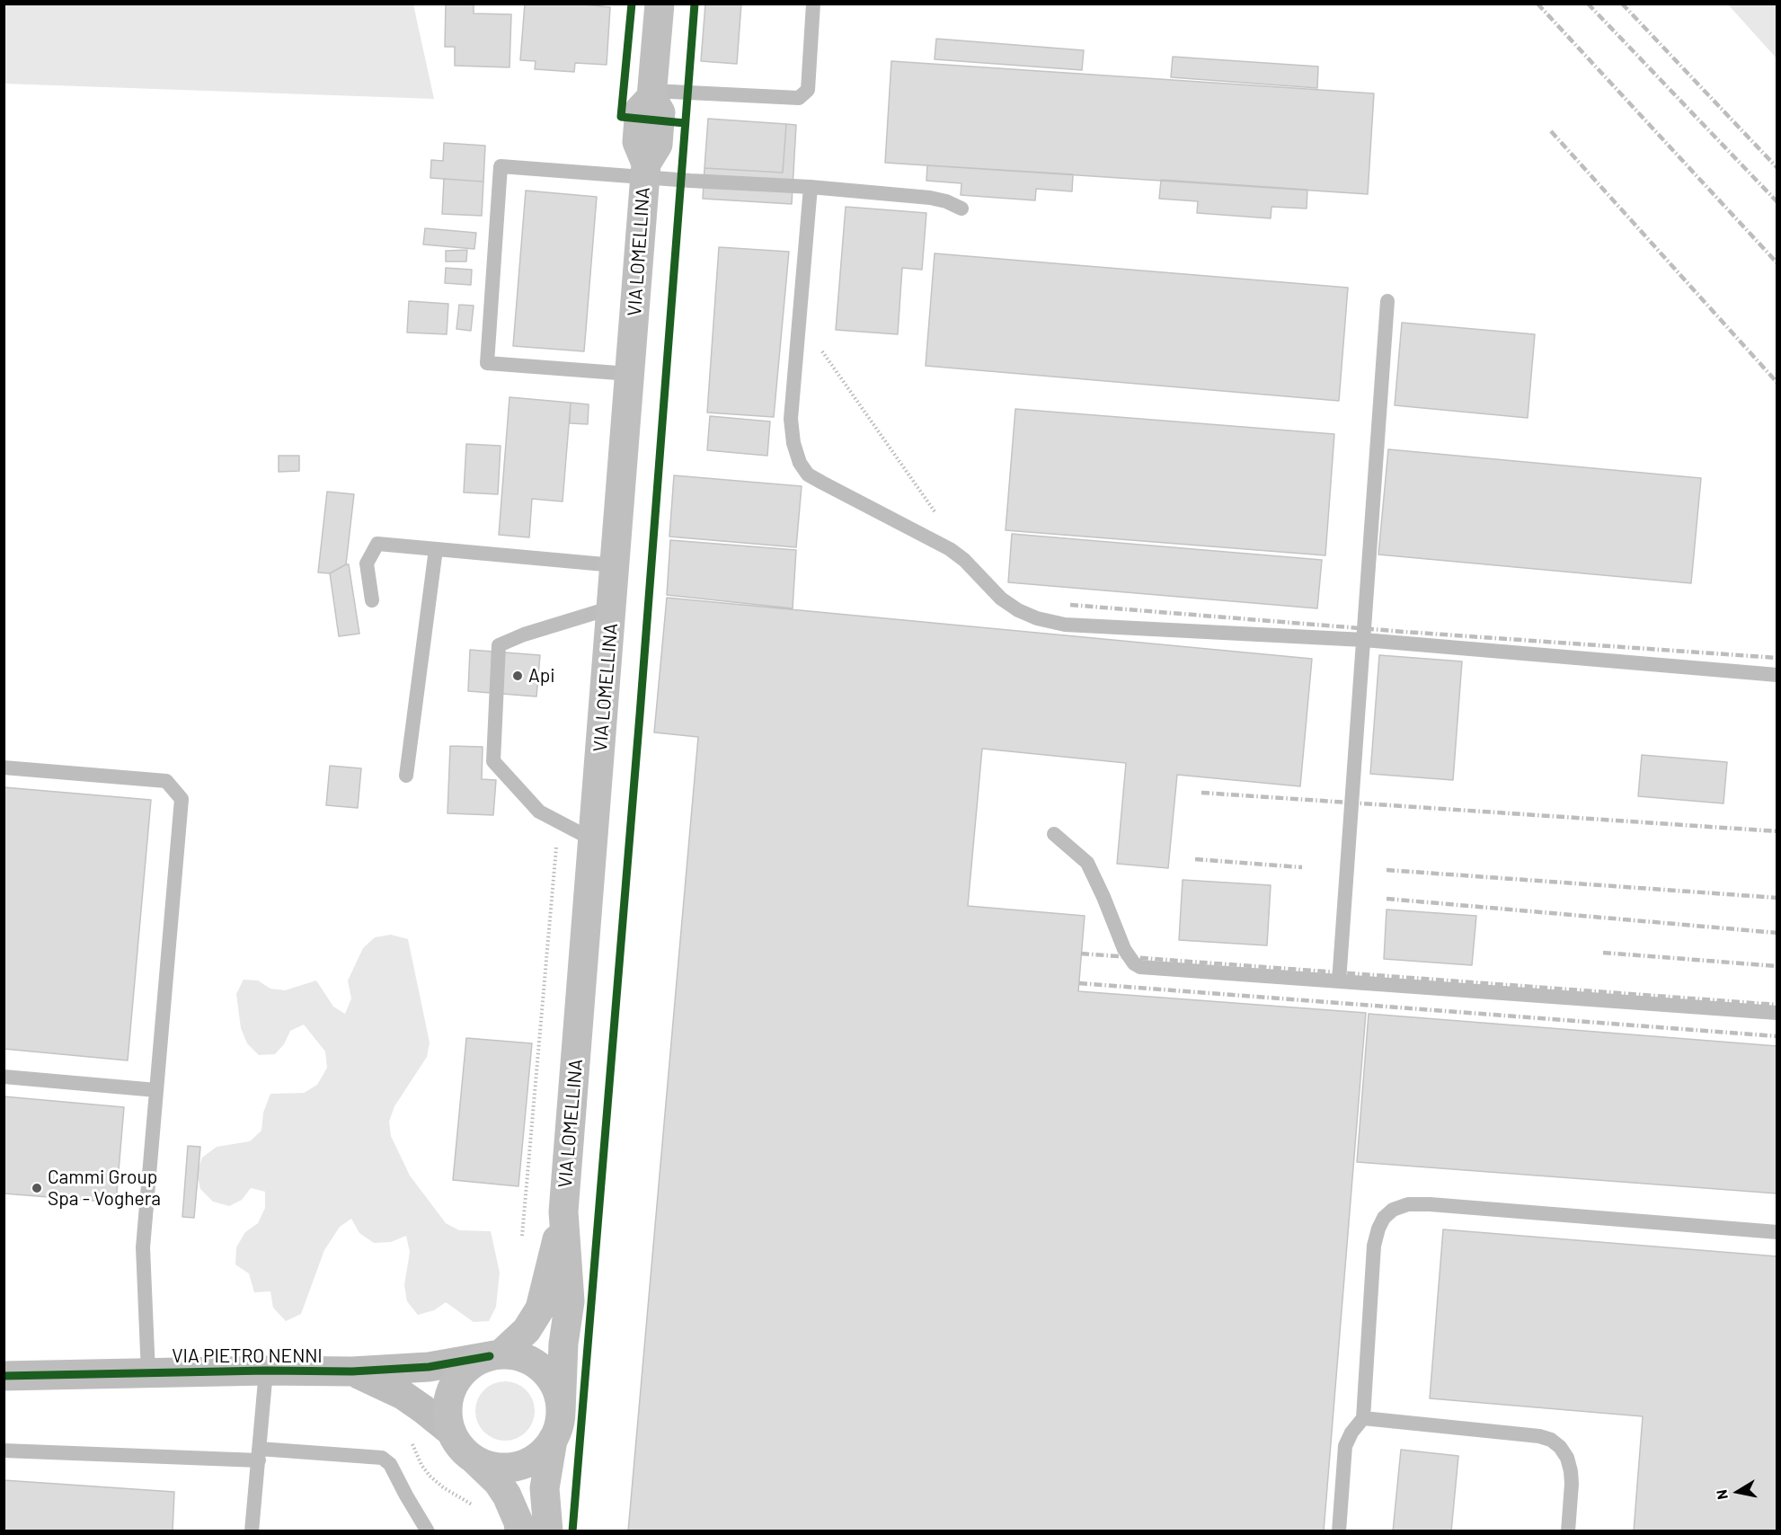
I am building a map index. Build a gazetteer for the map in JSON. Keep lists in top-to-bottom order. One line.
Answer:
{"streets":{"main road":["VIA LOMELLINA"],"street":["VIA PIETRO NENNI"]},"crossings":[["VIA LOMELLINA","VIA PIETRO NENNI"]],"places":["Api","Cammi Group Spa - Voghera"],"north":"left"}
